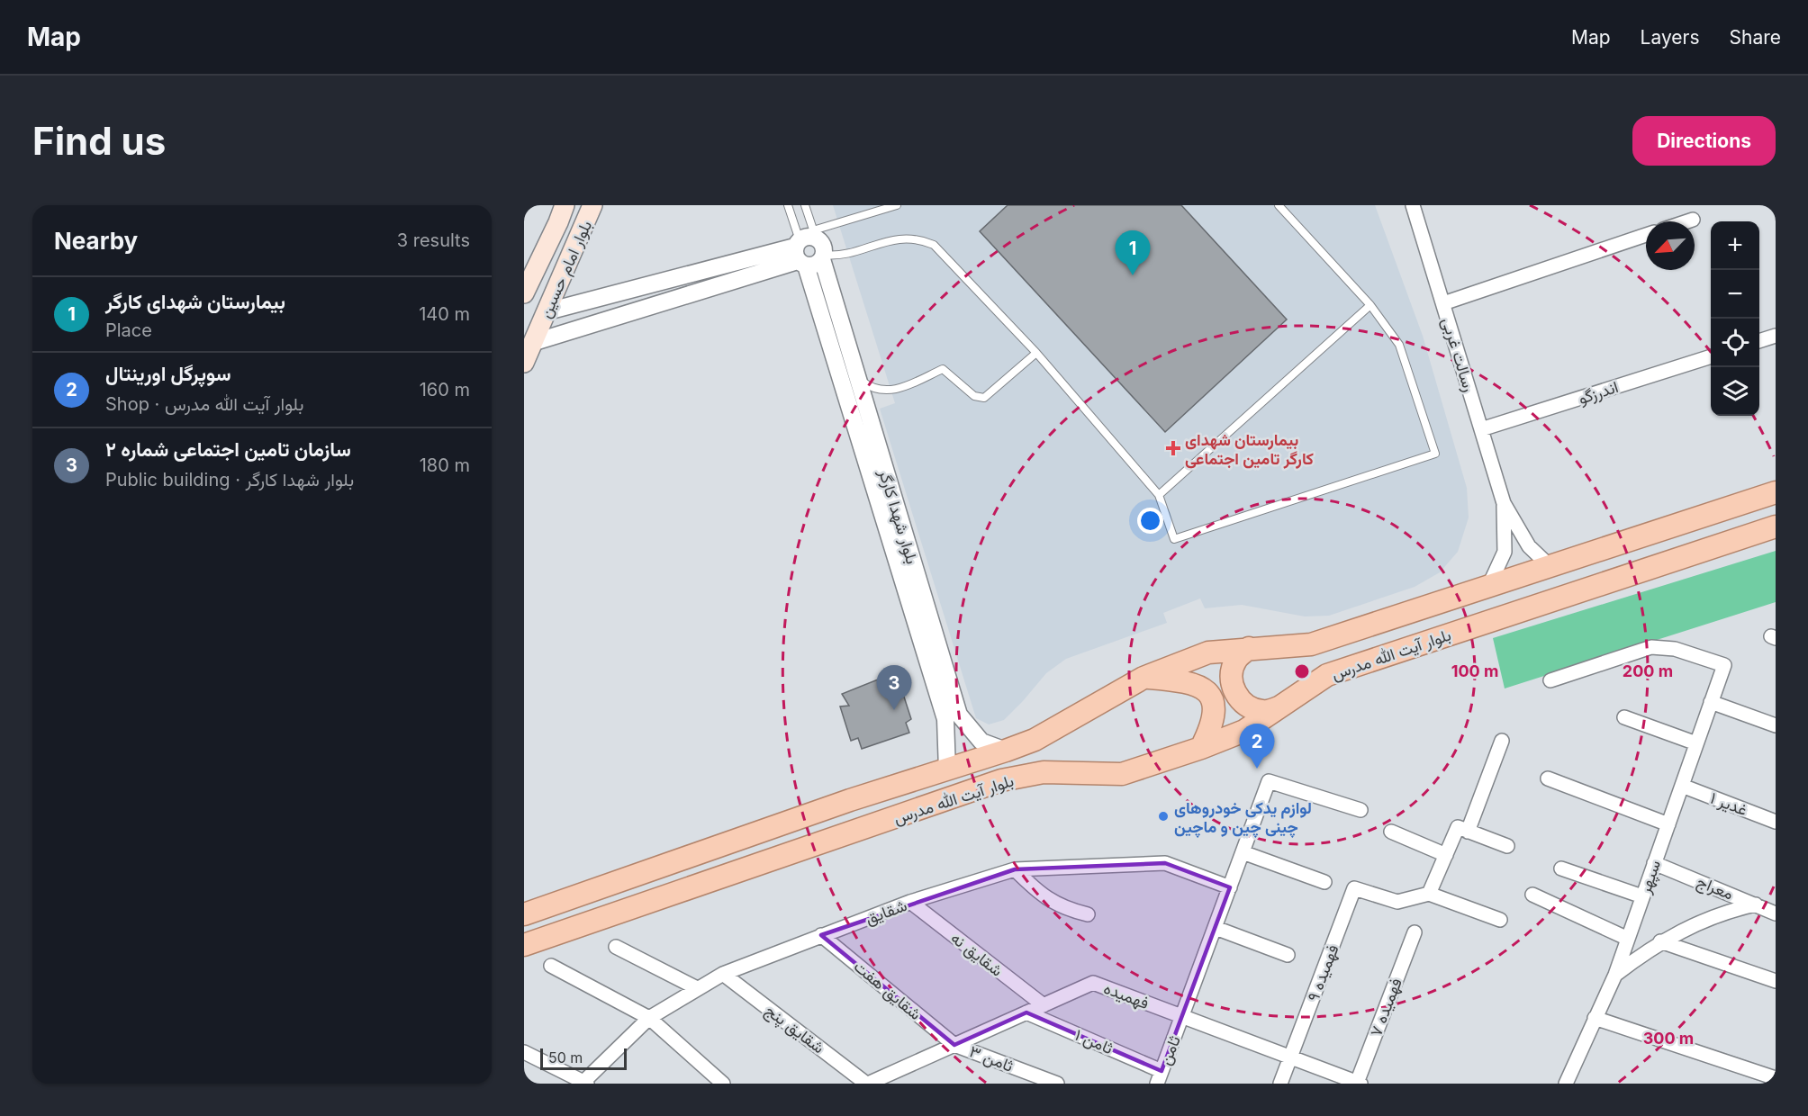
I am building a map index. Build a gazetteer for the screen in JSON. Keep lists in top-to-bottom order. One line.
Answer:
{"streets":{"main road":["بلوار امام حسین","بلوار آیت الله مدرس"],"street":["رسالت غربی","اندرزگو","بلوار شهدا کارگر","غدیر ۱","سپهر","معراج","شقایق","شقایق نه","فهمیده ۹","شقایق هفت","فهمیده","فهمیده ۷","شقایق پنج","ثامن ۱","ثامن","ثامن ۳"]},"crossings":[["رسالت غربی","اندرزگو"],["رسالت غربی","بلوار آیت الله مدرس"],["بلوار شهدا کارگر","بلوار آیت الله مدرس"],["غدیر ۱","سپهر"],["سپهر","معراج"],["شقایق","شقایق نه"],["شقایق","شقایق هفت"],["شقایق","شقایق پنج"],["شقایق","ثامن"],["شقایق نه","فهمیده"],["فهمیده ۹","فهمیده"],["شقایق هفت","فهمیده"],["شقایق هفت","ثامن ۳"],["فهمیده","فهمیده ۷"],["فهمیده","شقایق پنج"],["فهمیده","ثامن ۱"],["فهمیده","ثامن"],["فهمیده","ثامن ۳"],["ثامن ۱","ثامن"]],"places":{"health":["بیمارستان شهدای کارگر تامین اجتماعی"],"other":["لوازم یدکی خودروهای چینی چین و ماچین"]},"scale_bar":"50 m","north":"bottom left","page":{"header":"Map","nav":["Map","Layers","Share"],"buttons":"Directions","title":"Find us","heading":["Nearby","3 results"],"map_buttons":["+","−"],"pins":["1","3","2"],"list":[{"mark":"1","name":"بیمارستان شهدای کارگر","note":"Place","value":"140 m"},{"mark":"2","name":"سوپرگل اورینتال","note":"Shop · بلوار آیت الله مدرس","value":"160 m"},{"mark":"3","name":"سازمان تامین اجتماعی شماره ۲","note":"Public building · بلوار شهدا کارگر","value":"180 m"}],"scale":"50 m"},"rings":["100 m","200 m","300 m"]}
